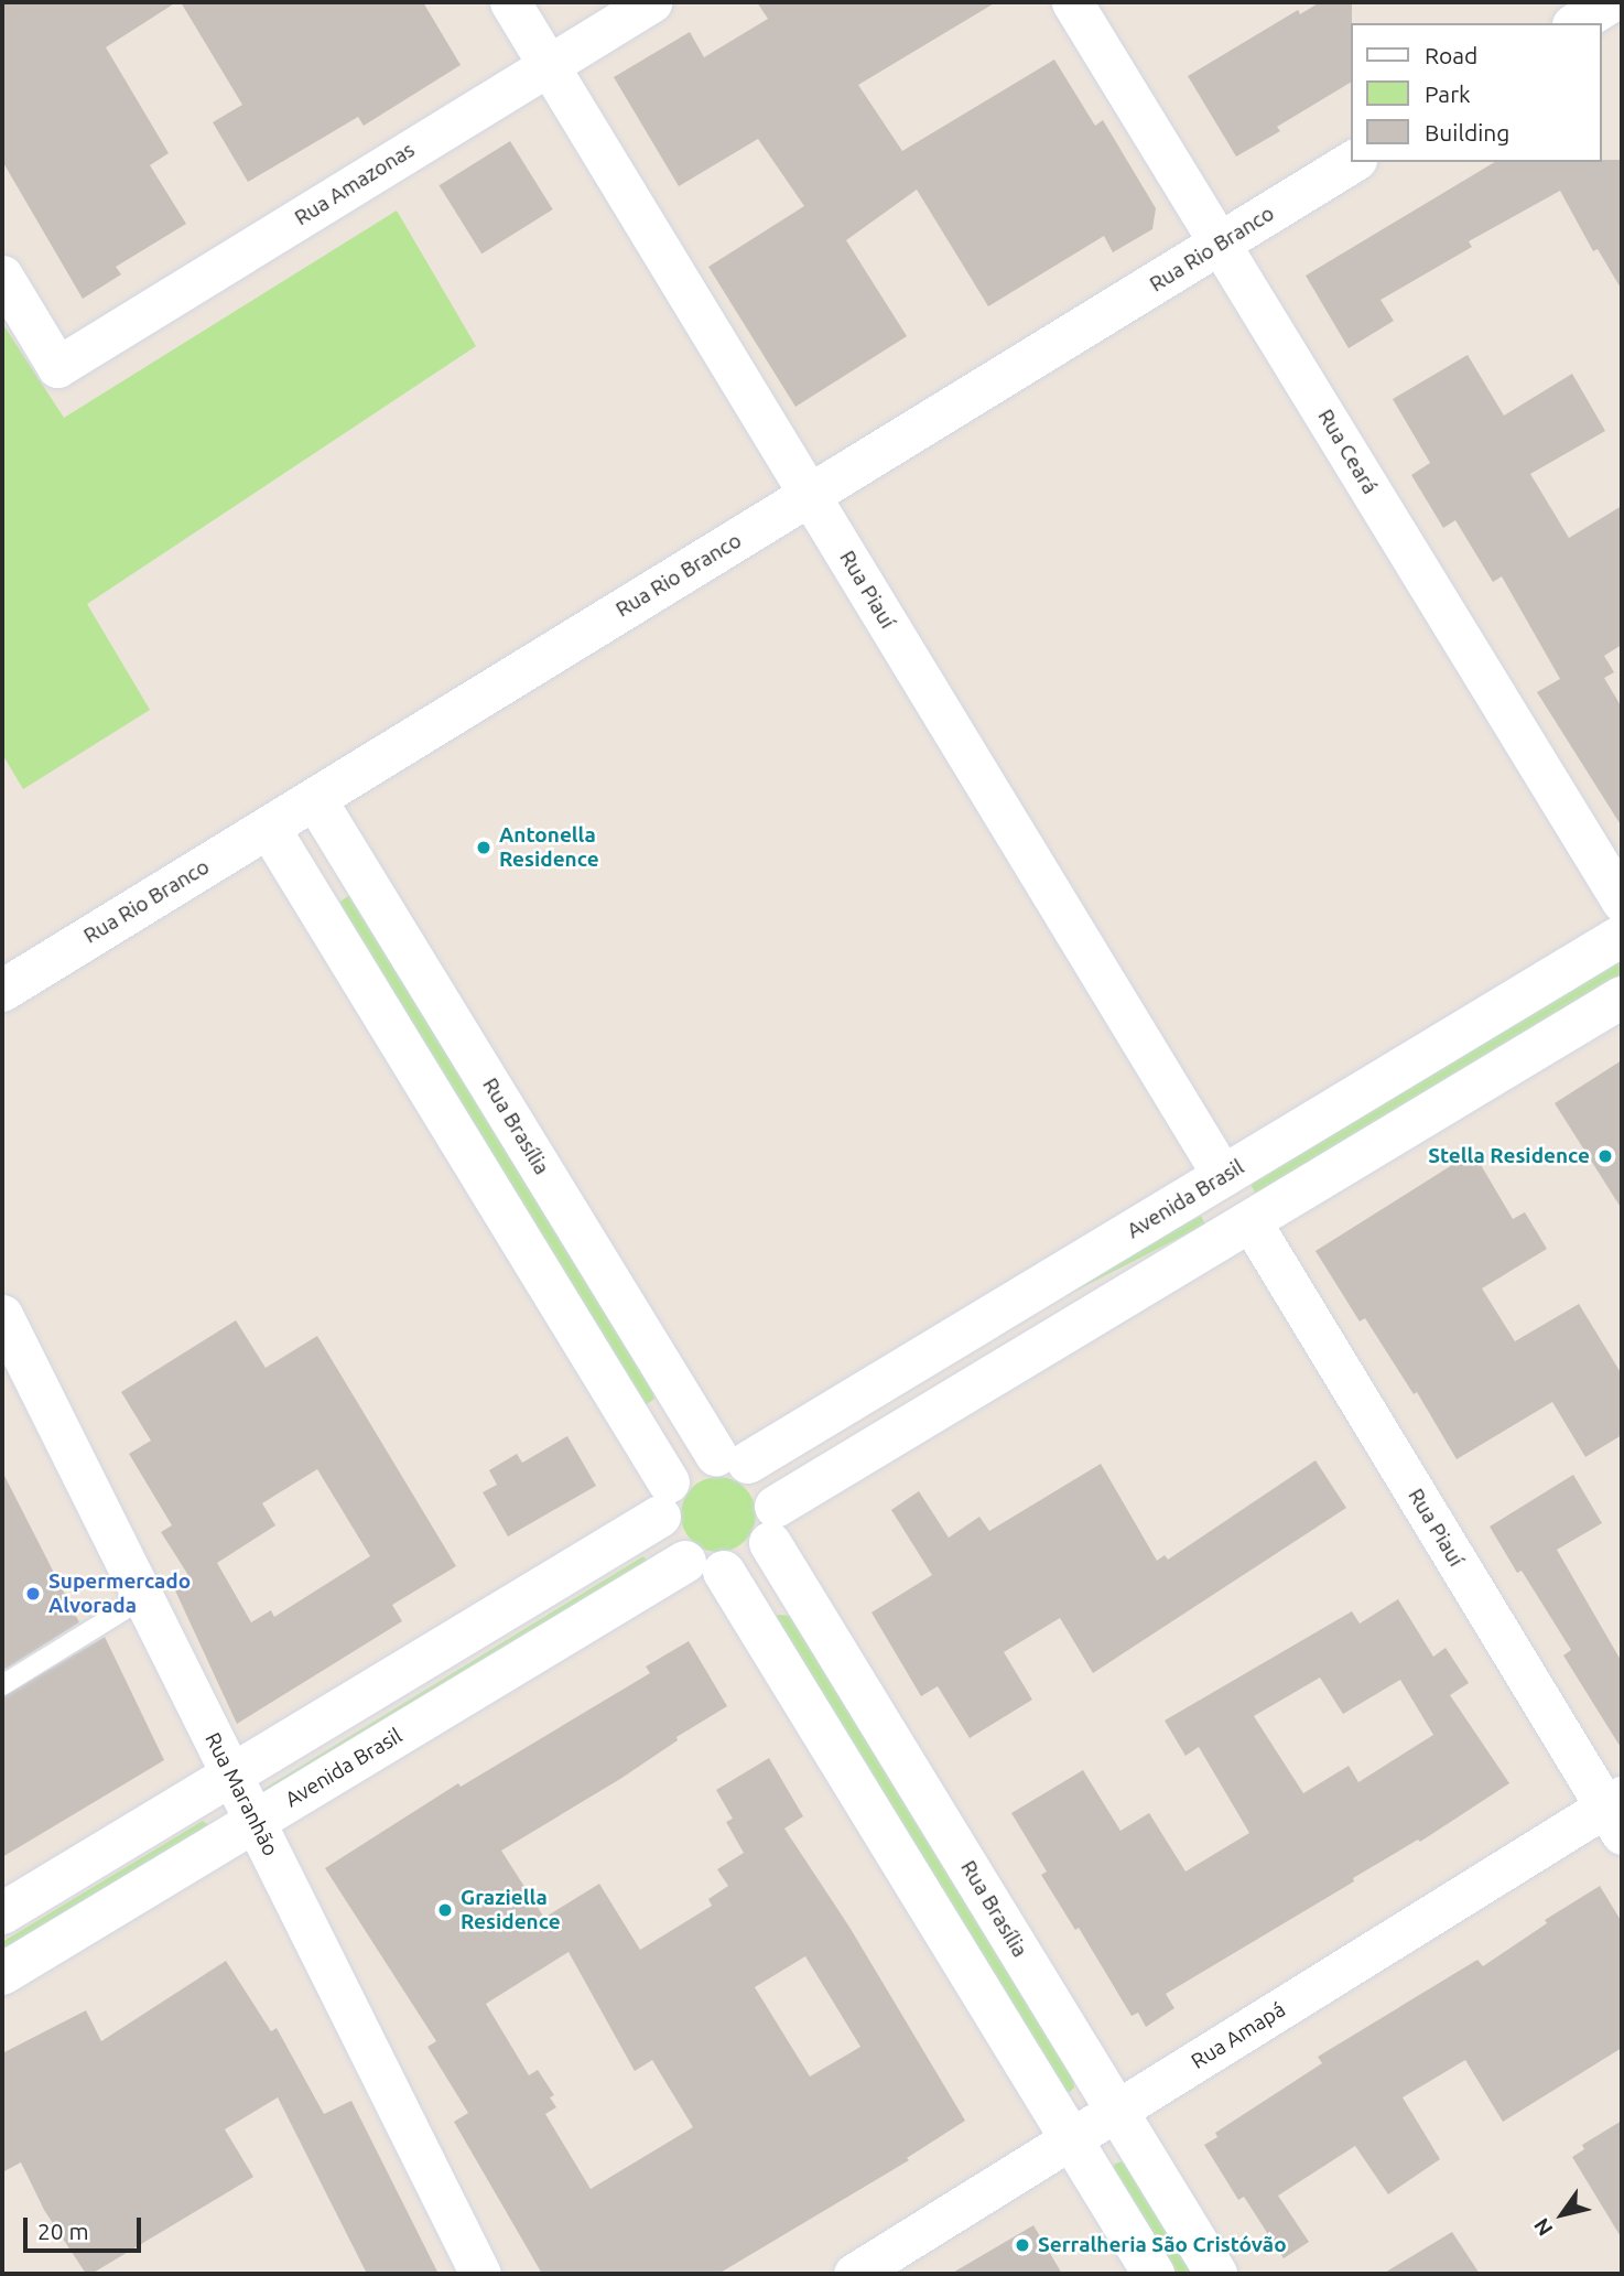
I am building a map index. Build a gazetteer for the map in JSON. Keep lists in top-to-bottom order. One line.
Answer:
{"streets":{"street":["Rua Amazonas","Rua Rio Branco","Rua Ceará","Rua Piauí","Rua Brasília","Avenida Brasil","Rua Maranhão","Rua Amapá"]},"crossings":[["Rua Amazonas","Rua Piauí"],["Rua Rio Branco","Rua Ceará"],["Rua Rio Branco","Rua Piauí"],["Rua Rio Branco","Rua Brasília"],["Rua Piauí","Avenida Brasil"],["Rua Piauí","Rua Amapá"],["Rua Brasília","Avenida Brasil"],["Rua Brasília","Rua Amapá"],["Avenida Brasil","Rua Maranhão"]],"places":["Antonella Residence","Stella Residence","Supermercado Alvorada","Graziella Residence","Serralheria São Cristóvão"],"legend":["Road","Park","Building"],"scale_bar":"20 m","north":"bottom left"}
